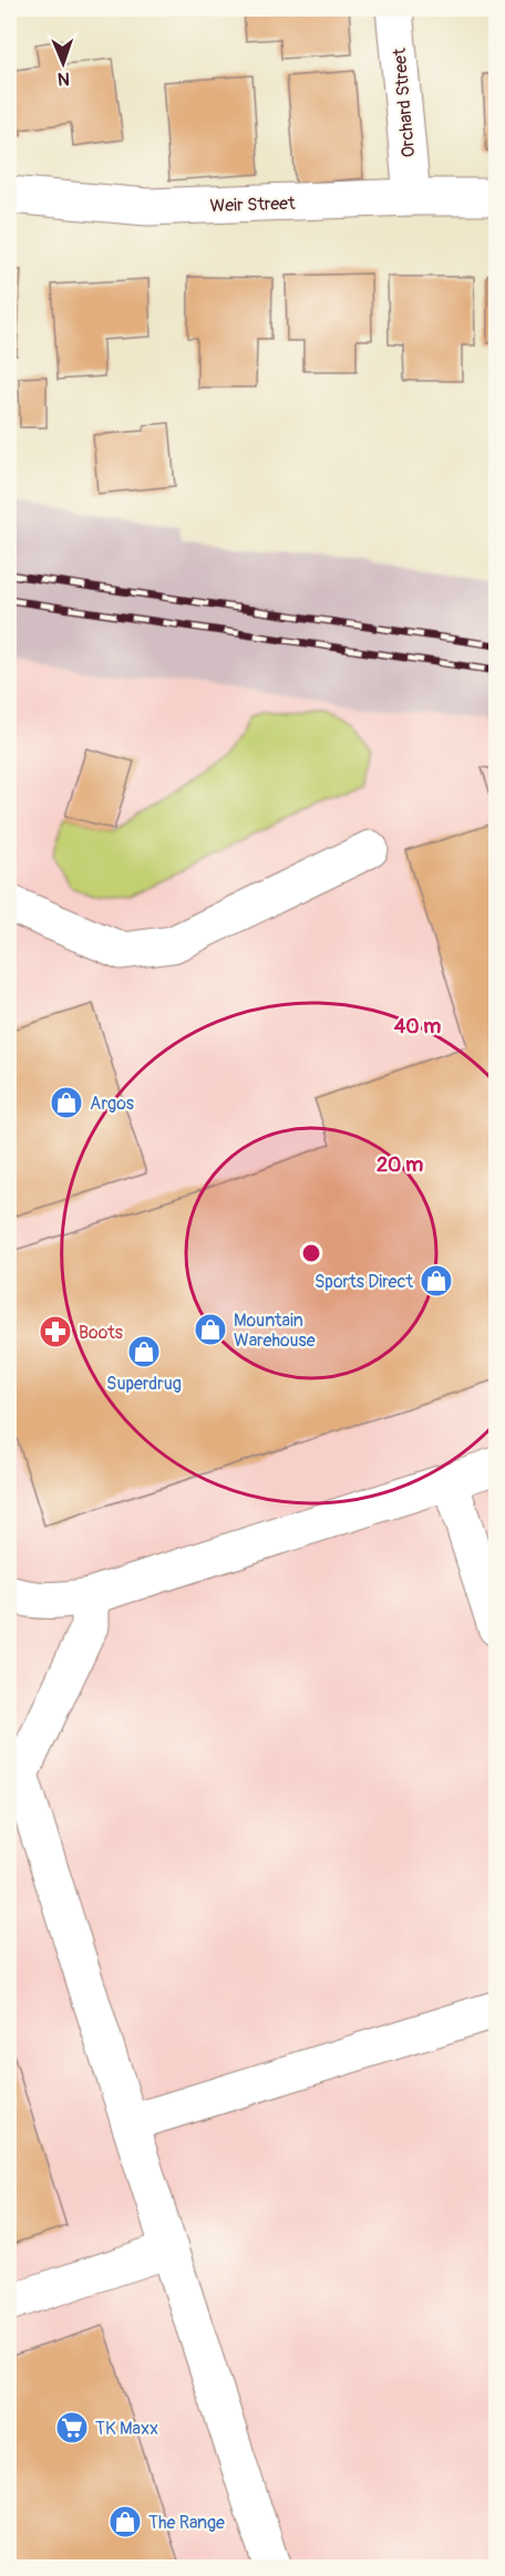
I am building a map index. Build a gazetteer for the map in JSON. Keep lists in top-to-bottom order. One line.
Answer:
{"streets":{"street":["Orchard Street","Weir Street"]},"crossings":[["Orchard Street","Weir Street"]],"places":{"shop":["Argos","Sports Direct","Mountain Warehouse","Superdrug","The Range"],"pharmacy":["Boots"],"supermarket":["TK Maxx"]},"north":"bottom","rings":["40 m","20 m"]}
